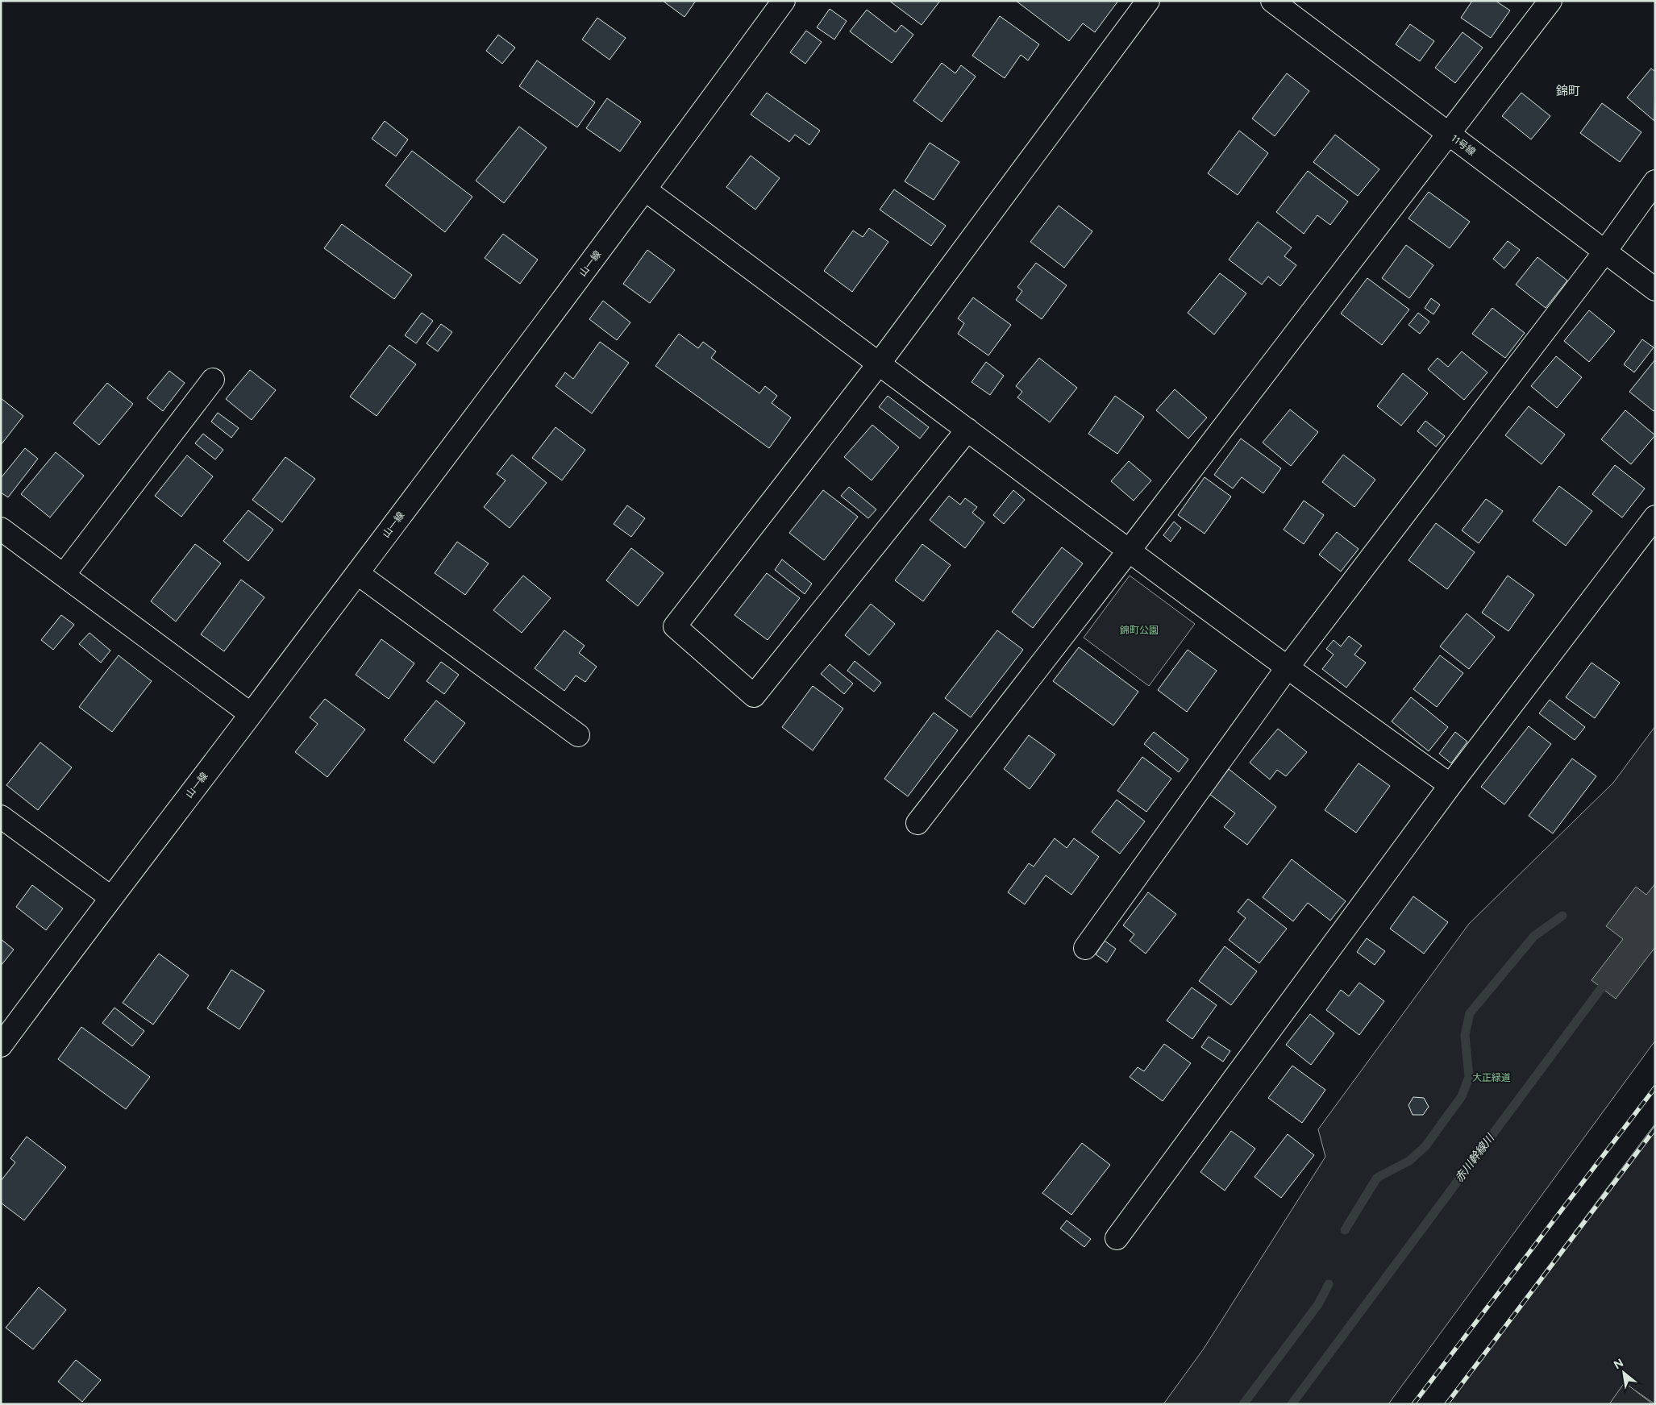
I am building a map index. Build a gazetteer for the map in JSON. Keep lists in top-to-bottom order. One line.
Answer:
{"streets":{"street":["11号線","山一線"]},"districts":["錦町"],"water":["赤川幹線川"],"parks":["錦町公園","大正緑道"],"north":"top left"}
